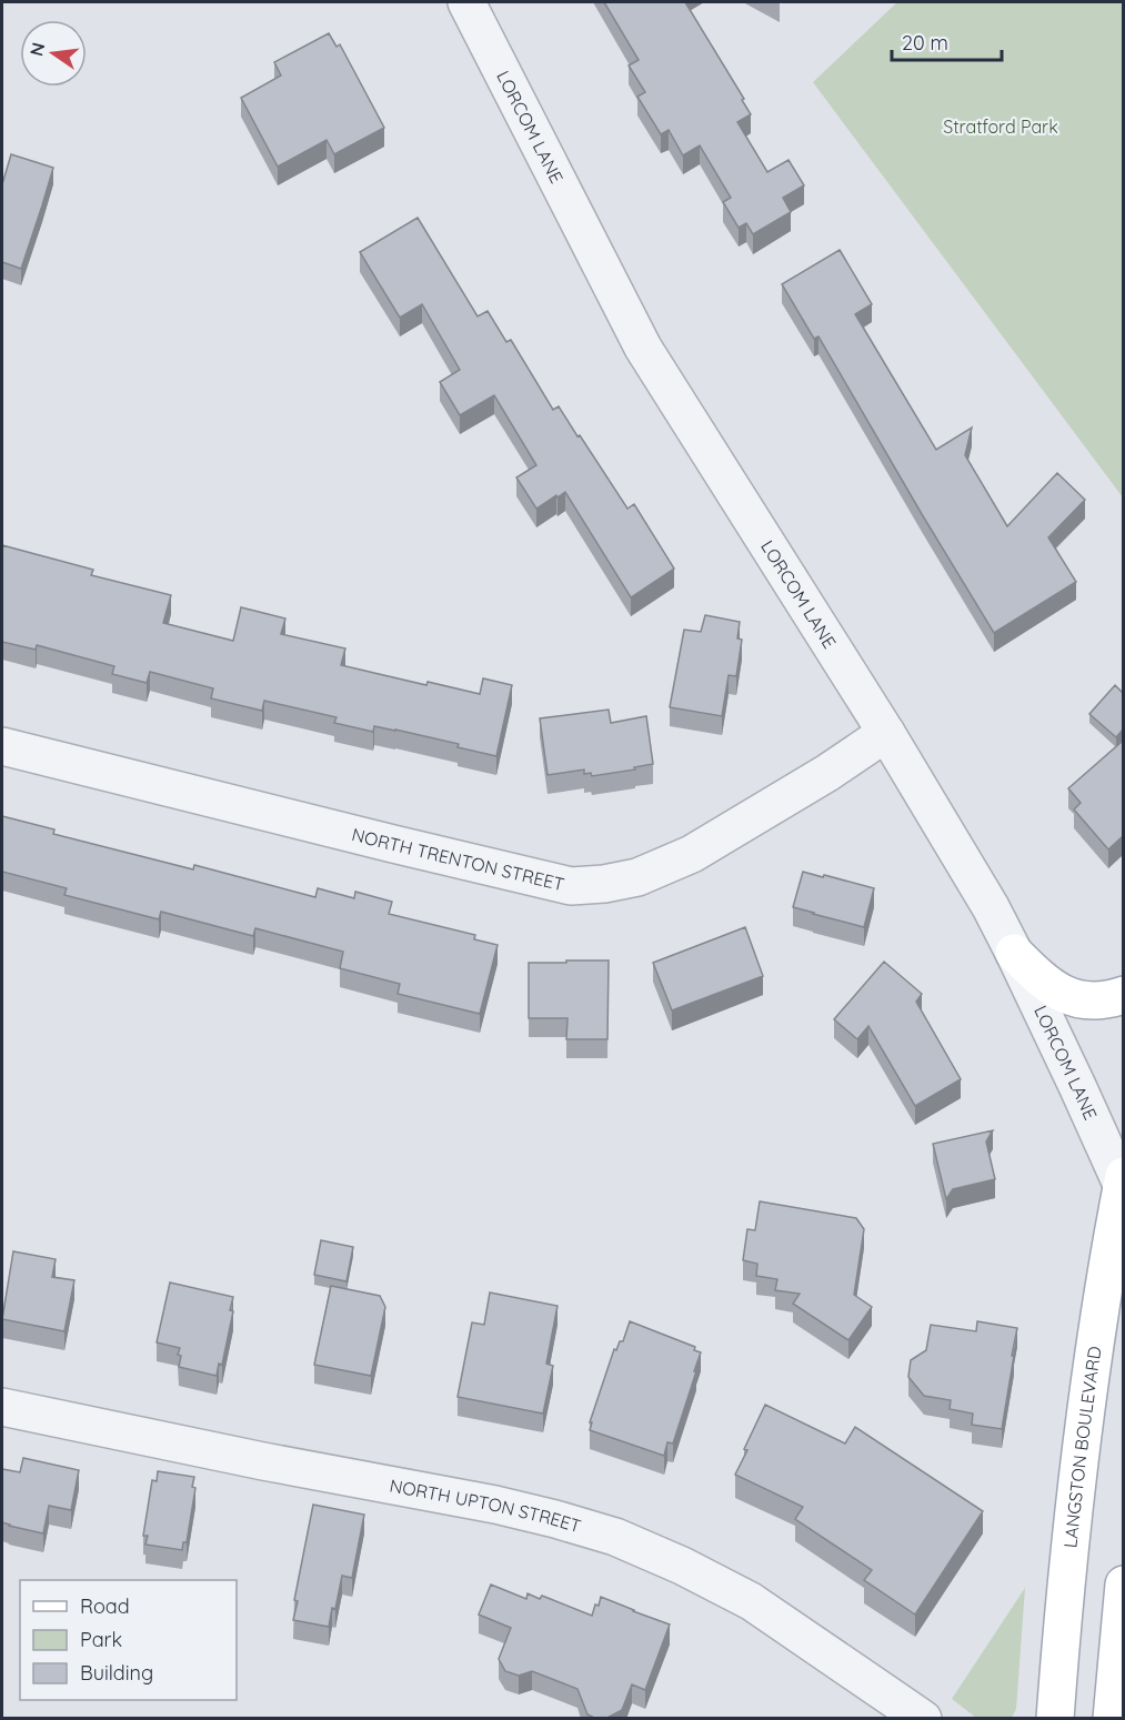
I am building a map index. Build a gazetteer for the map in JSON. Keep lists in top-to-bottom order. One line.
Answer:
{"streets":{"main road":["LANGSTON BOULEVARD"],"street":["LORCOM LANE","NORTH TRENTON STREET","NORTH UPTON STREET"]},"crossings":[["LORCOM LANE","NORTH TRENTON STREET"],["LORCOM LANE","LANGSTON BOULEVARD"]],"parks":["Stratford Park"],"legend":["Road","Park","Building"],"scale_bar":"20 m","north":"left"}
